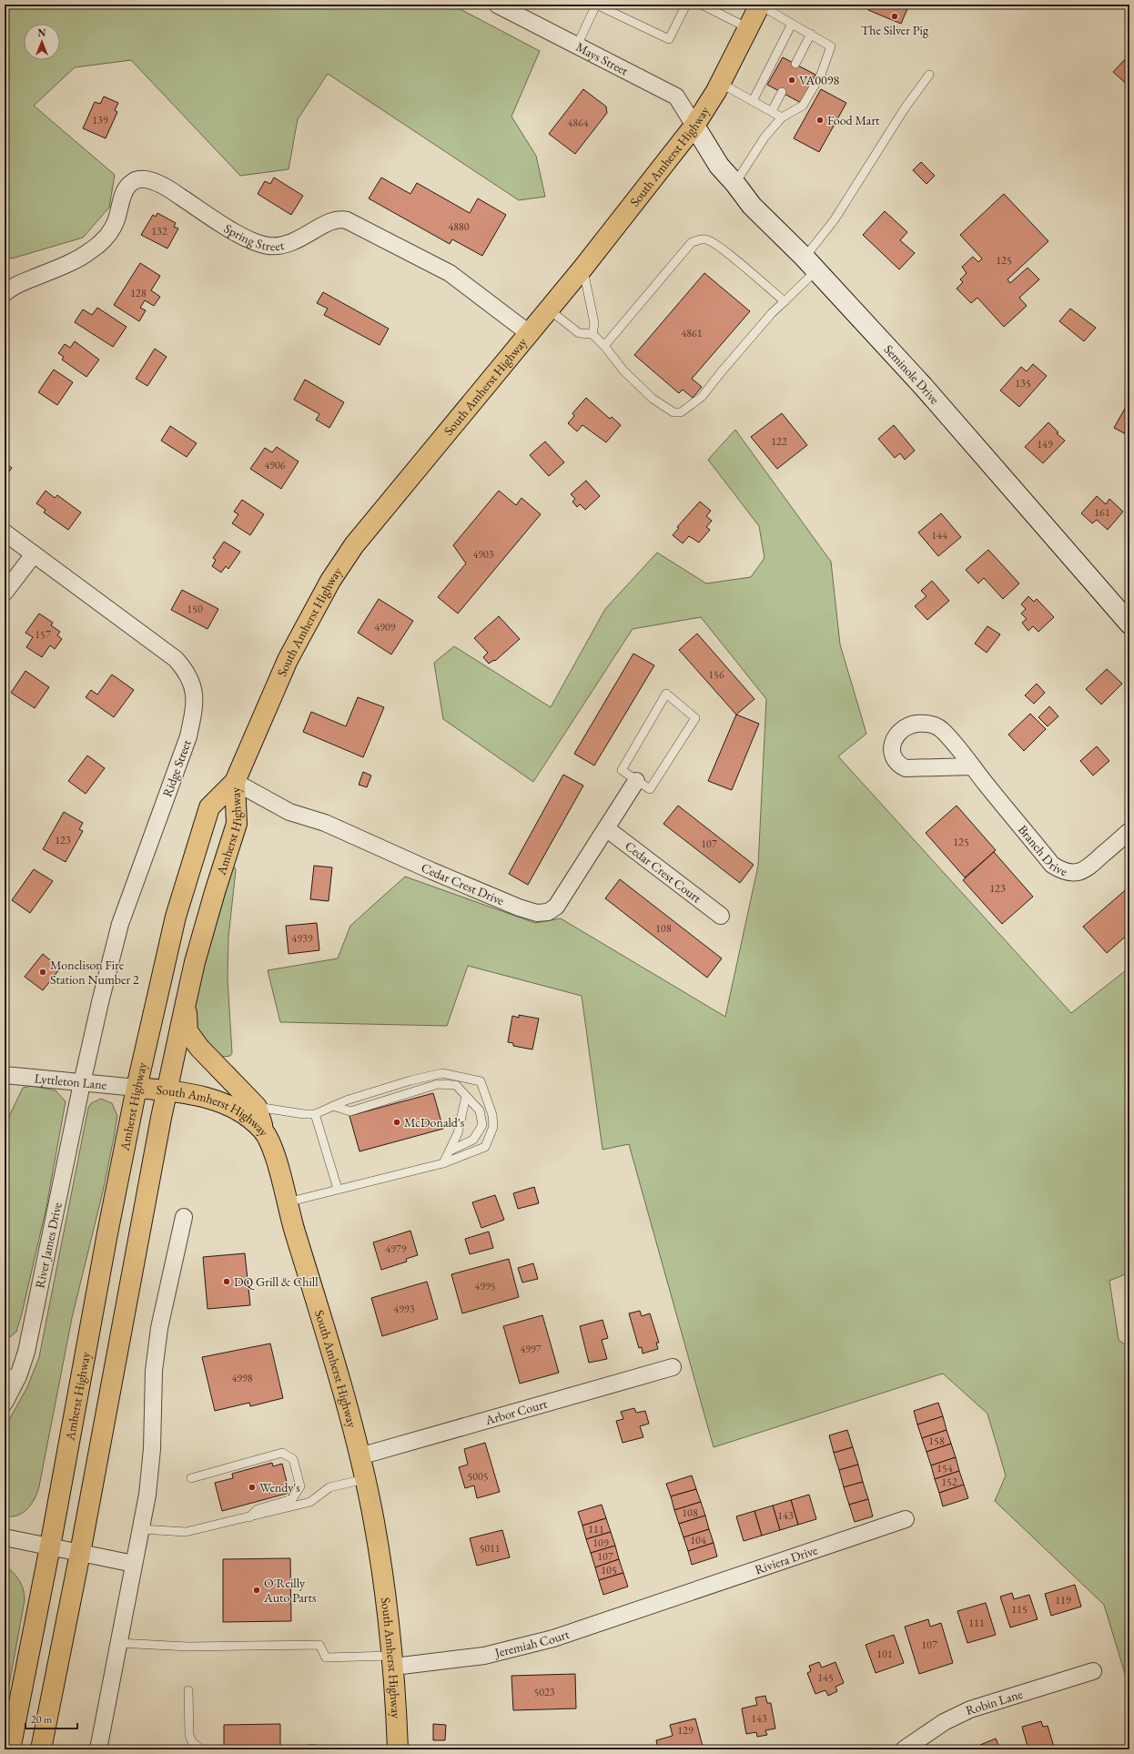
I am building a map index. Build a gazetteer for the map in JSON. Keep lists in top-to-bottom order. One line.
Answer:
{"streets":{"main road":["South Amherst Highway","Amherst Highway"],"street":["Mays Street","Spring Street","Seminole Drive","Ridge Street","Branch Drive","Cedar Crest Court","Cedar Crest Drive","Lyttleton Lane","River James Drive","Arbor Court","Riviera Drive","Jeremiah Court","Robin Lane"]},"crossings":[["Mays Street","South Amherst Highway"],["Mays Street","Seminole Drive"],["South Amherst Highway","Spring Street"],["South Amherst Highway","Seminole Drive"],["South Amherst Highway","Amherst Highway"],["South Amherst Highway","Cedar Crest Drive"],["South Amherst Highway","Lyttleton Lane"],["South Amherst Highway","Arbor Court"],["South Amherst Highway","Jeremiah Court"],["Ridge Street","Lyttleton Lane"],["Ridge Street","River James Drive"],["Amherst Highway","Cedar Crest Drive"],["Amherst Highway","Lyttleton Lane"],["Cedar Crest Court","Cedar Crest Drive"],["Lyttleton Lane","River James Drive"],["Riviera Drive","Jeremiah Court"]],"places":["The Silver Pig","VA0098","Food Mart","Monelison Fire Station Number 2","McDonald's","DQ Grill & Chill","Wendy's","O'Reilly Auto Parts"],"house_numbers":["139","4864","4880","132","125","128","4861","135","122","149","4906","161","144","4903","150","4909","157","156","123","125","107","123","108","4939","4979","4995","4993","4997","4998","158","154","5005","152","108","143","111","104","109","5011","107","105","119","115","111","107","101","145","5023","143","129"],"scale_bar":"20 m","north":"top"}
